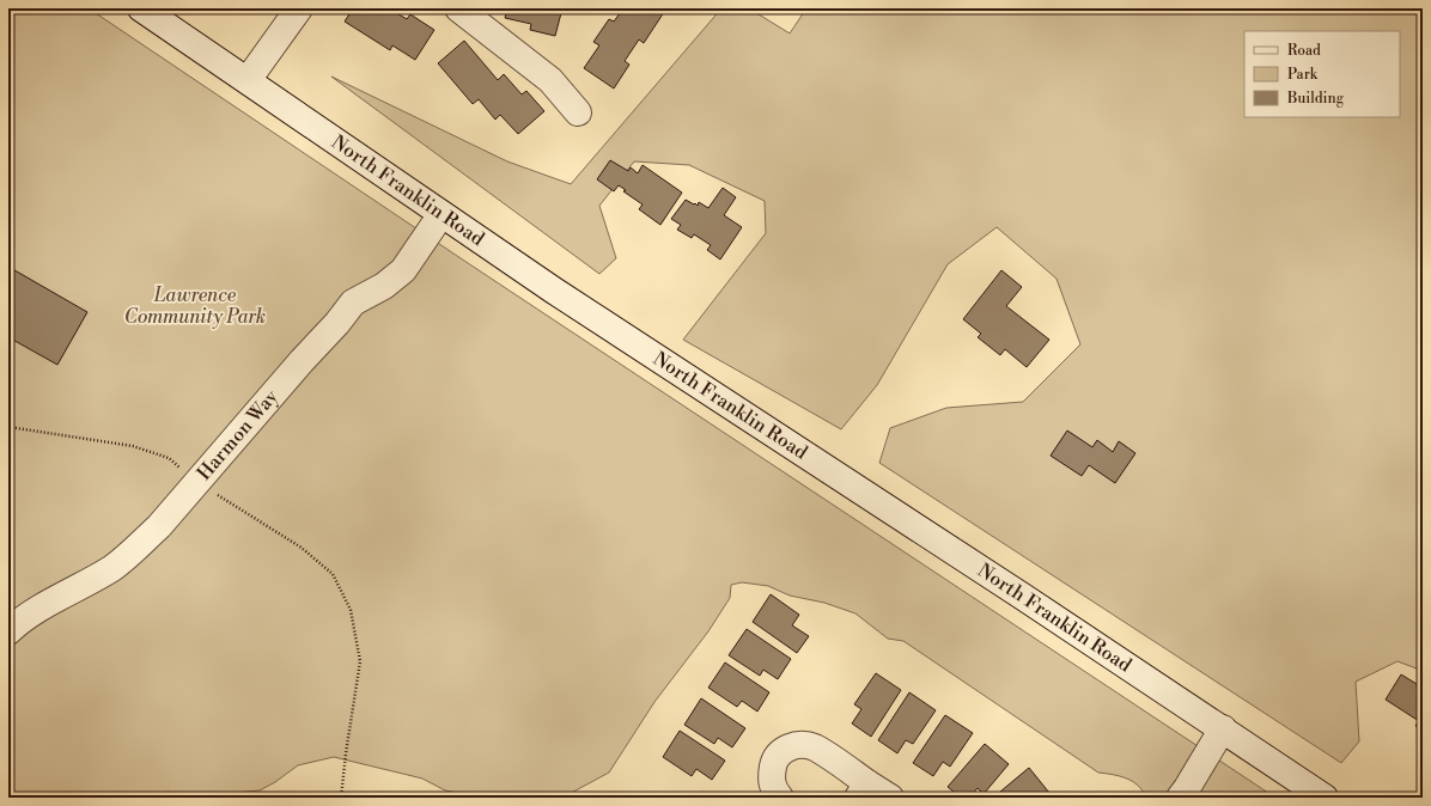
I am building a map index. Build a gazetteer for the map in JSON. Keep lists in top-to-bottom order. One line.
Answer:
{"streets":{"main road":["North Franklin Road","Harmon Way"]},"crossings":[["North Franklin Road","Harmon Way"]],"parks":["Lawrence Community Park"],"legend":["Road","Park","Building"]}
